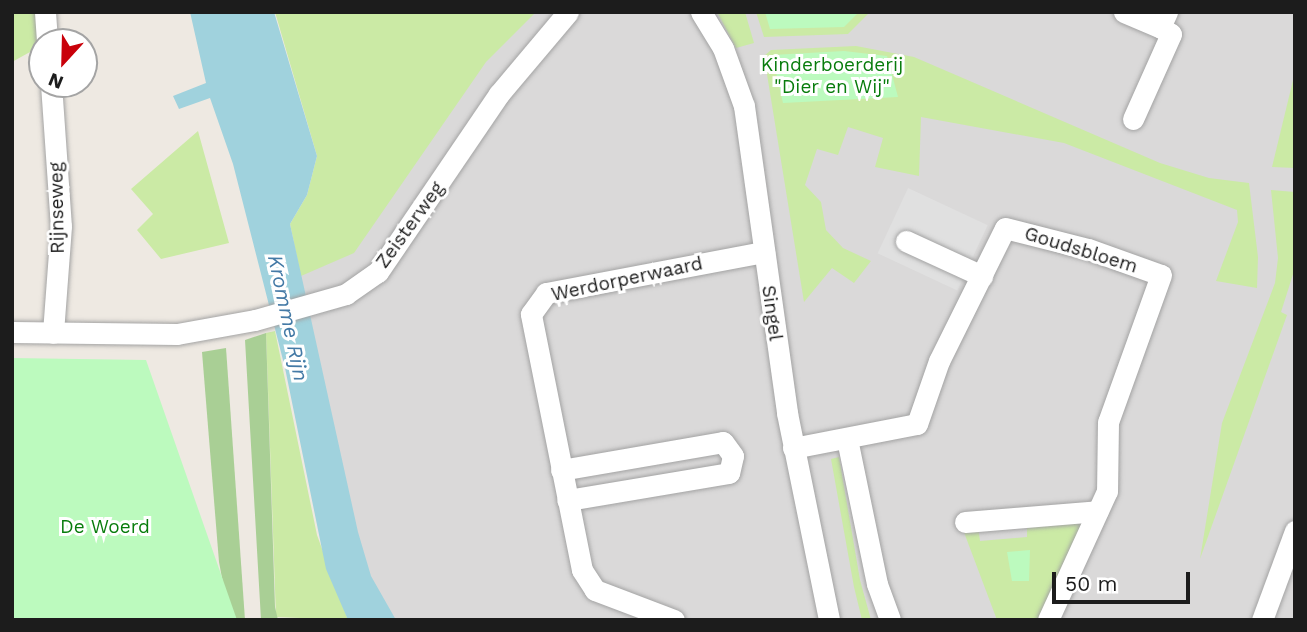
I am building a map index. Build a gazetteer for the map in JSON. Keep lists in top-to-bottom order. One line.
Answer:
{"streets":{"street":["Rijnseweg","Zeisterweg","Goudsbloem","Werdorperwaard","Singel"]},"crossings":[["Rijnseweg","Zeisterweg"],["Goudsbloem","Singel"],["Werdorperwaard","Singel"]],"water":["Kromme Rijn"],"parks":["Kinderboerderij \"Dier en Wij\"","De Woerd"],"scale_bar":"50 m","north":"bottom"}
